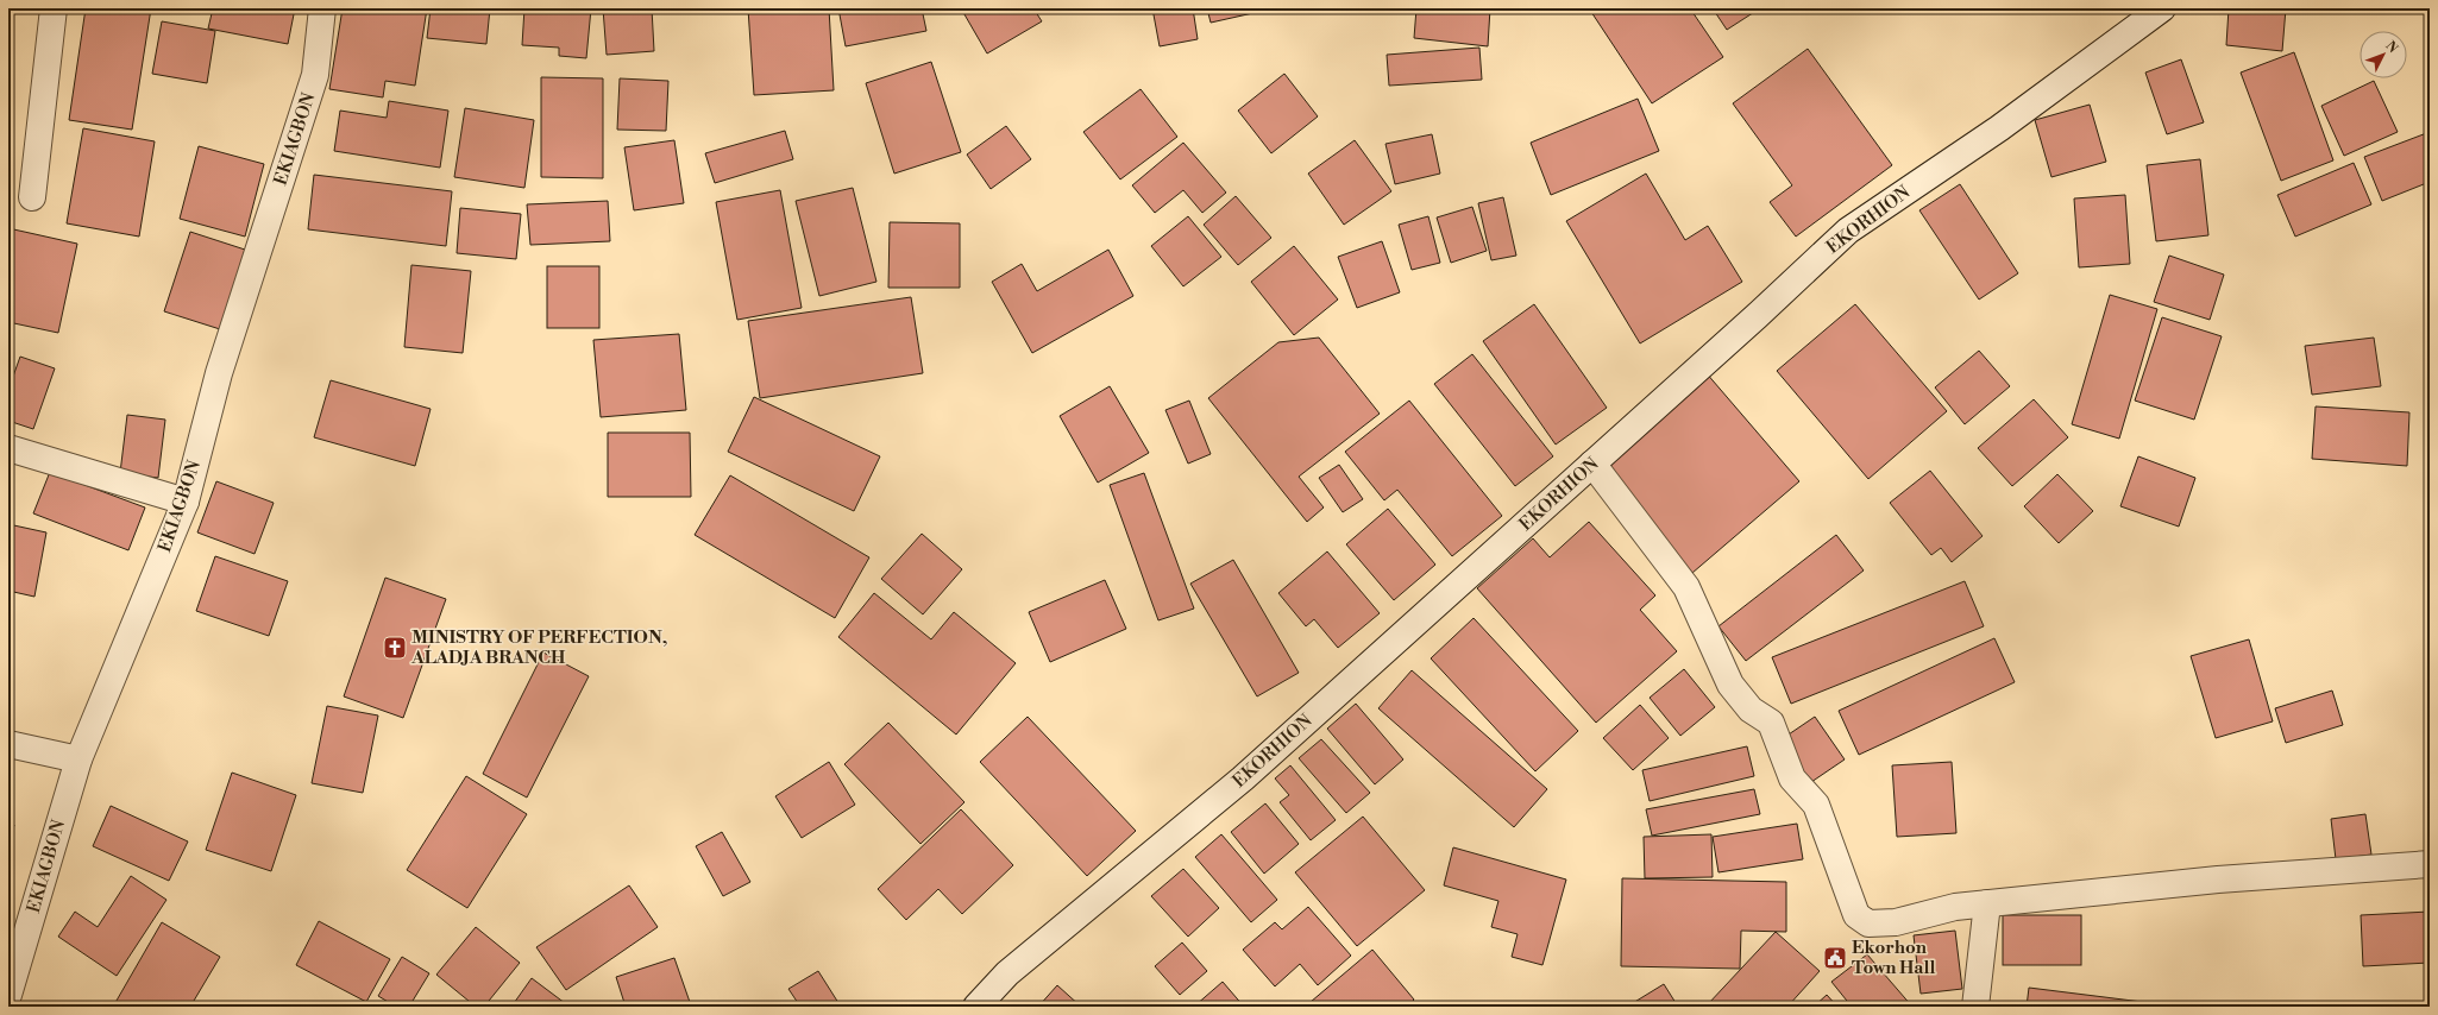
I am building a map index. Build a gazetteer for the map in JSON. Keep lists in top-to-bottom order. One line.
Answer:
{"streets":{"street":["EKIAGBON","EKORHION"]},"places":{"church":["MINISTRY OF PERFECTION, ALADJA BRANCH"],"public building":["Ekorhon Town Hall"]},"north":"top right"}
